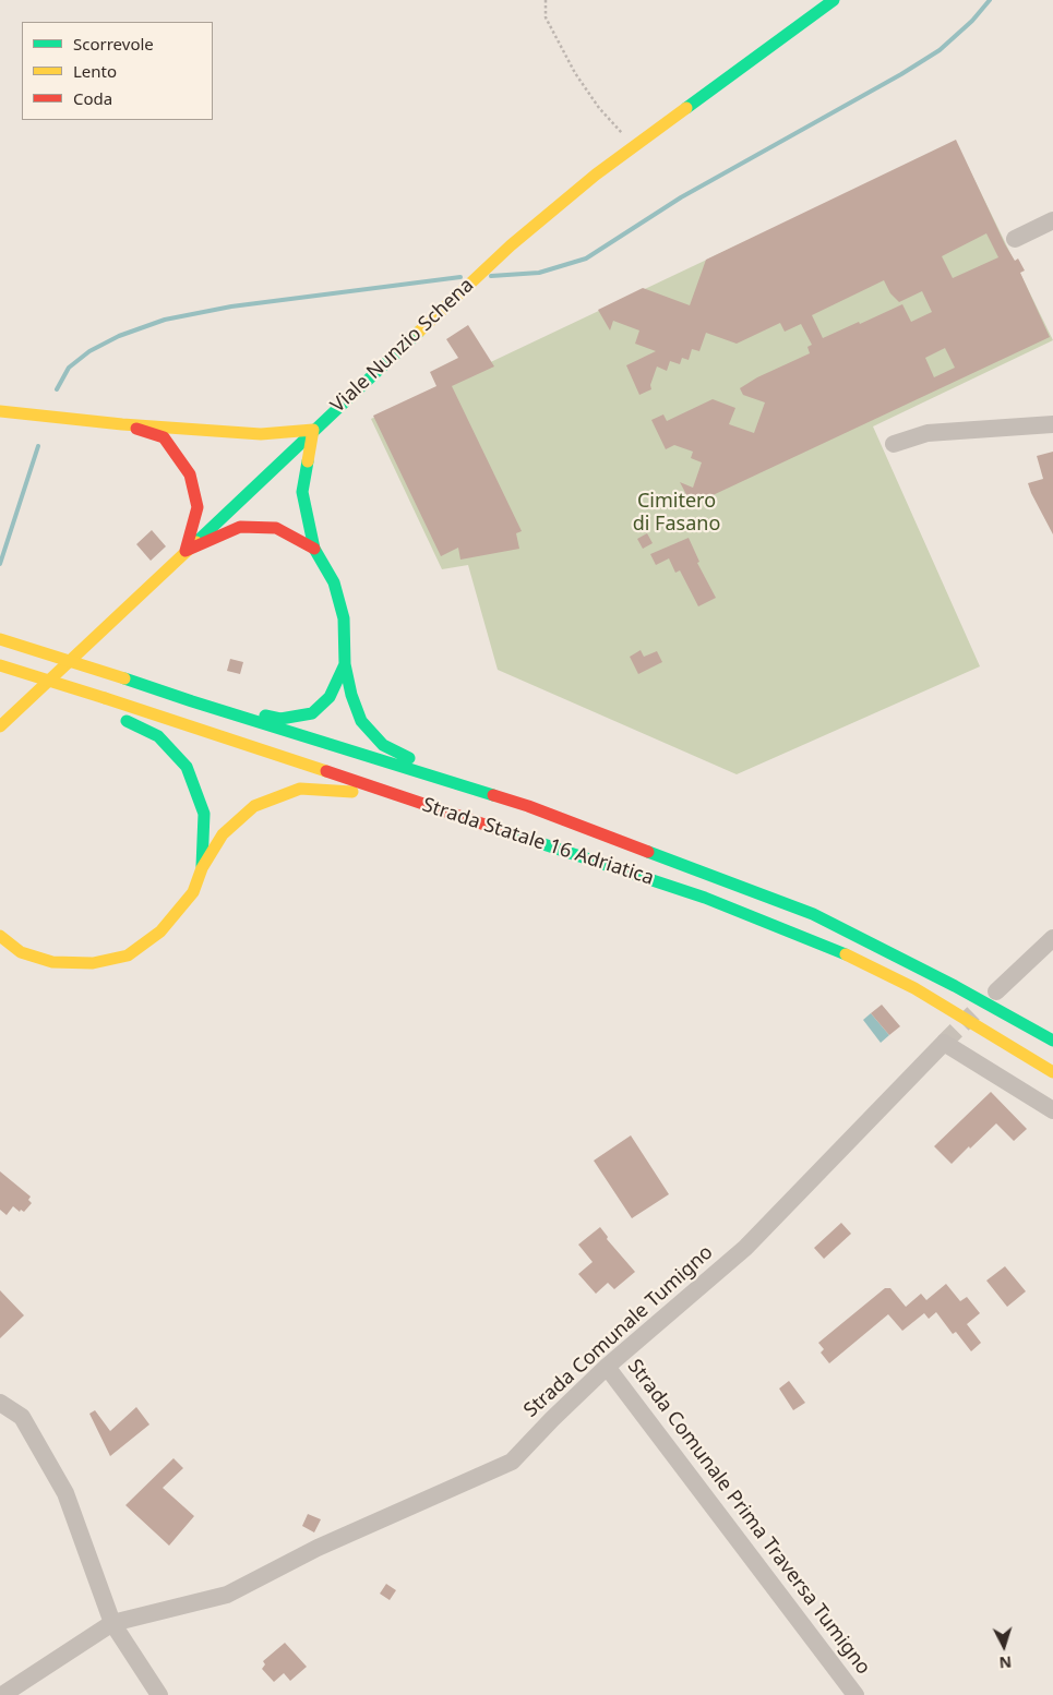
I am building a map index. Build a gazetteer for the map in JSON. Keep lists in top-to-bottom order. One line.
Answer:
{"streets":{"main road":["Viale Nunzio Schena","Strada Statale 16 Adriatica"],"street":["Strada Comunale Tumigno","Strada Comunale Prima Traversa Tumigno"]},"crossings":[["Strada Comunale Tumigno","Strada Comunale Prima Traversa Tumigno"]],"parks":["Cimitero di Fasano"],"legend":["Scorrevole","Lento","Coda"],"north":"bottom"}
